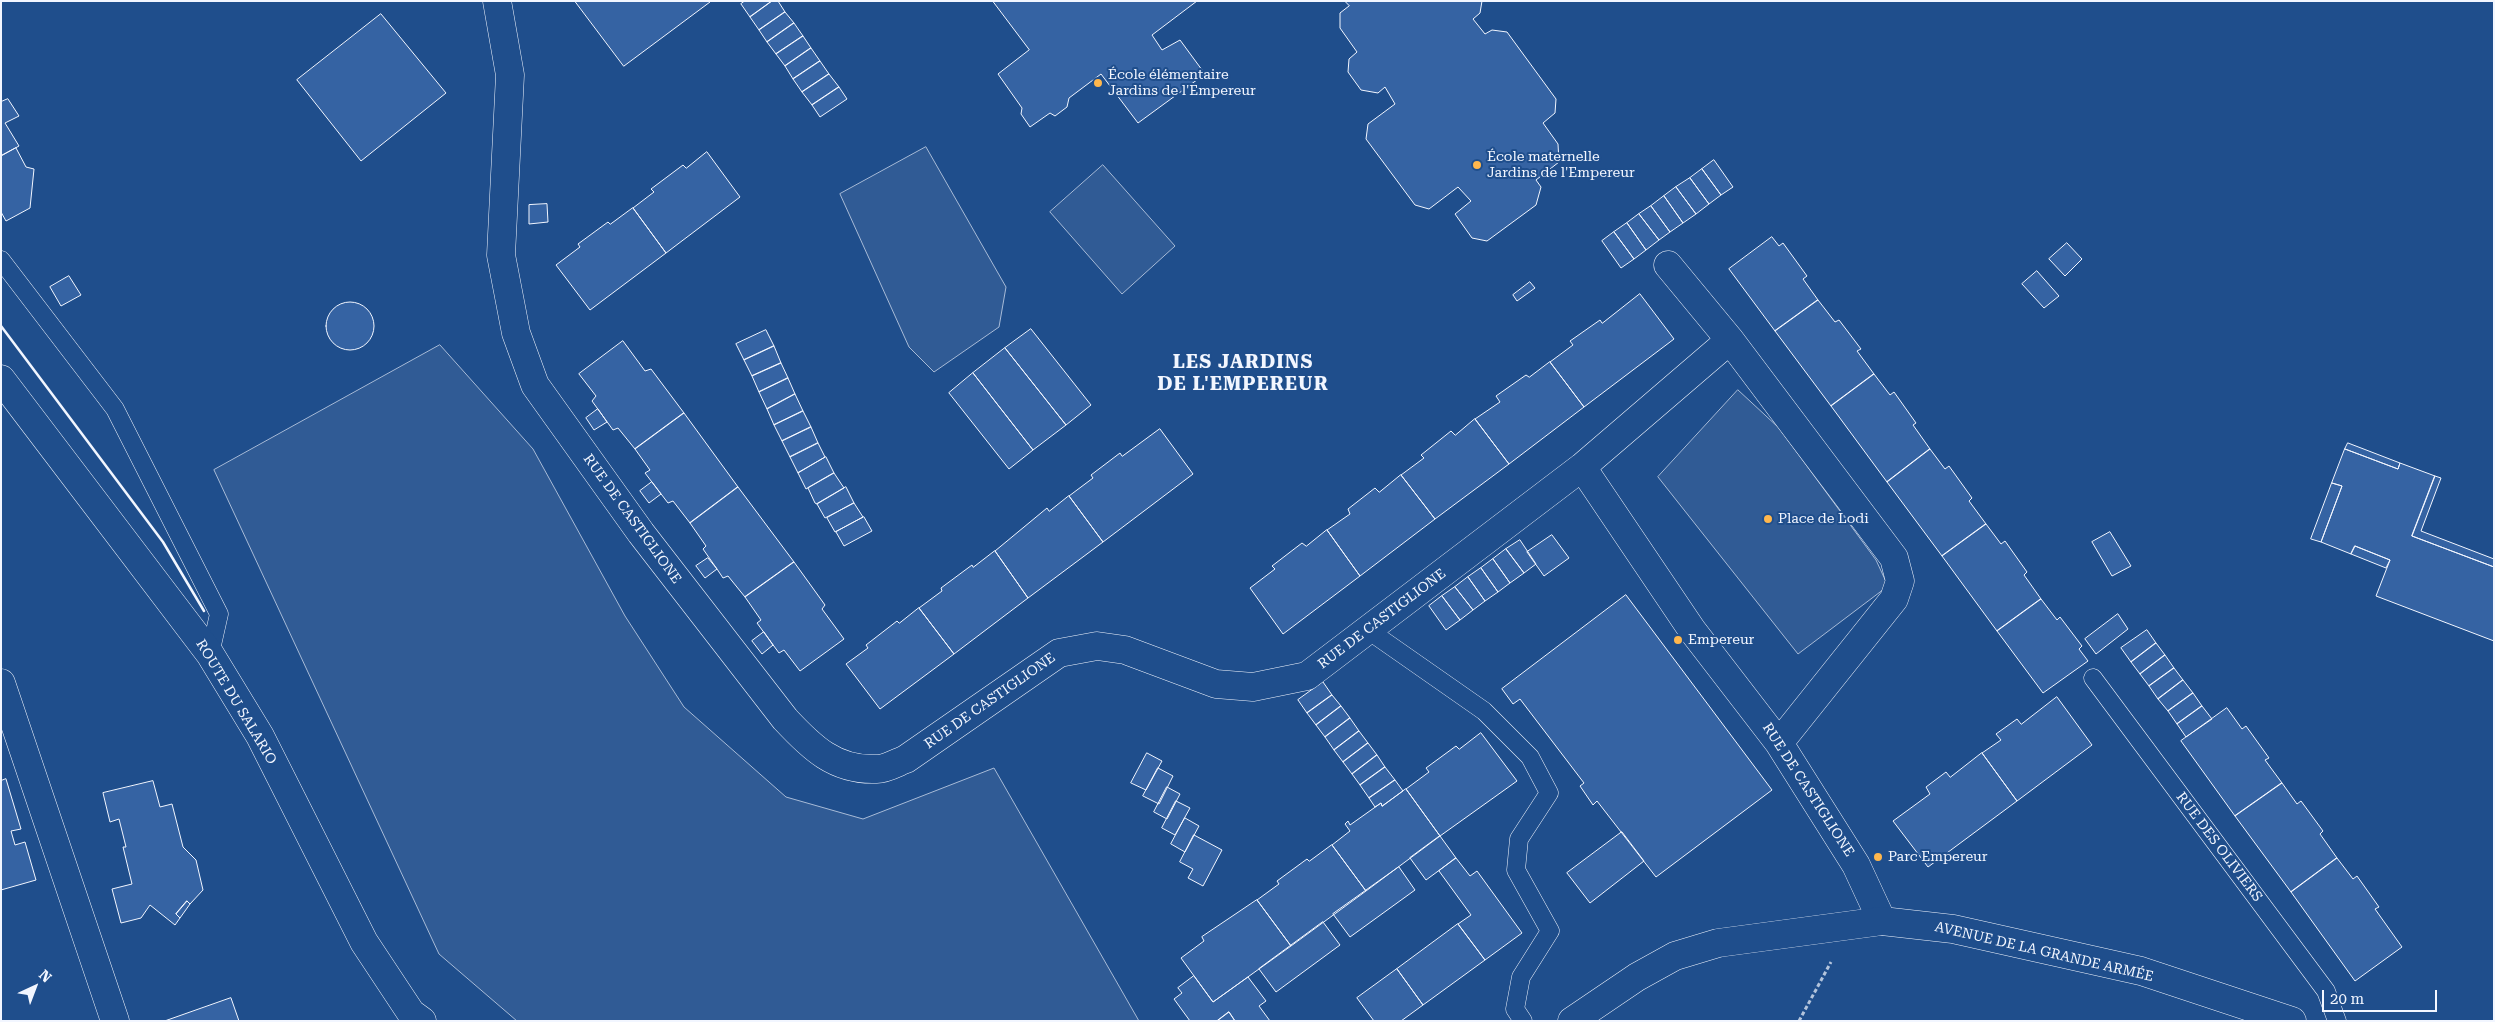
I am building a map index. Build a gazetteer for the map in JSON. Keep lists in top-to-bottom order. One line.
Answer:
{"streets":{"street":["RUE DE CASTIGLIONE","ROUTE DU SALARIO","AVENUE DE LA GRANDE ARMÉE"],"lane":["RUE DES OLIVIERS"]},"crossings":[["RUE DE CASTIGLIONE","AVENUE DE LA GRANDE ARMÉE"]],"districts":["LES JARDINS DE L'EMPEREUR"],"places":["École élémentaire Jardins de l'Empereur","École maternelle Jardins de l'Empereur","Place de Lodi","Empereur","Parc Empereur"],"scale_bar":"20 m","north":"top right"}
